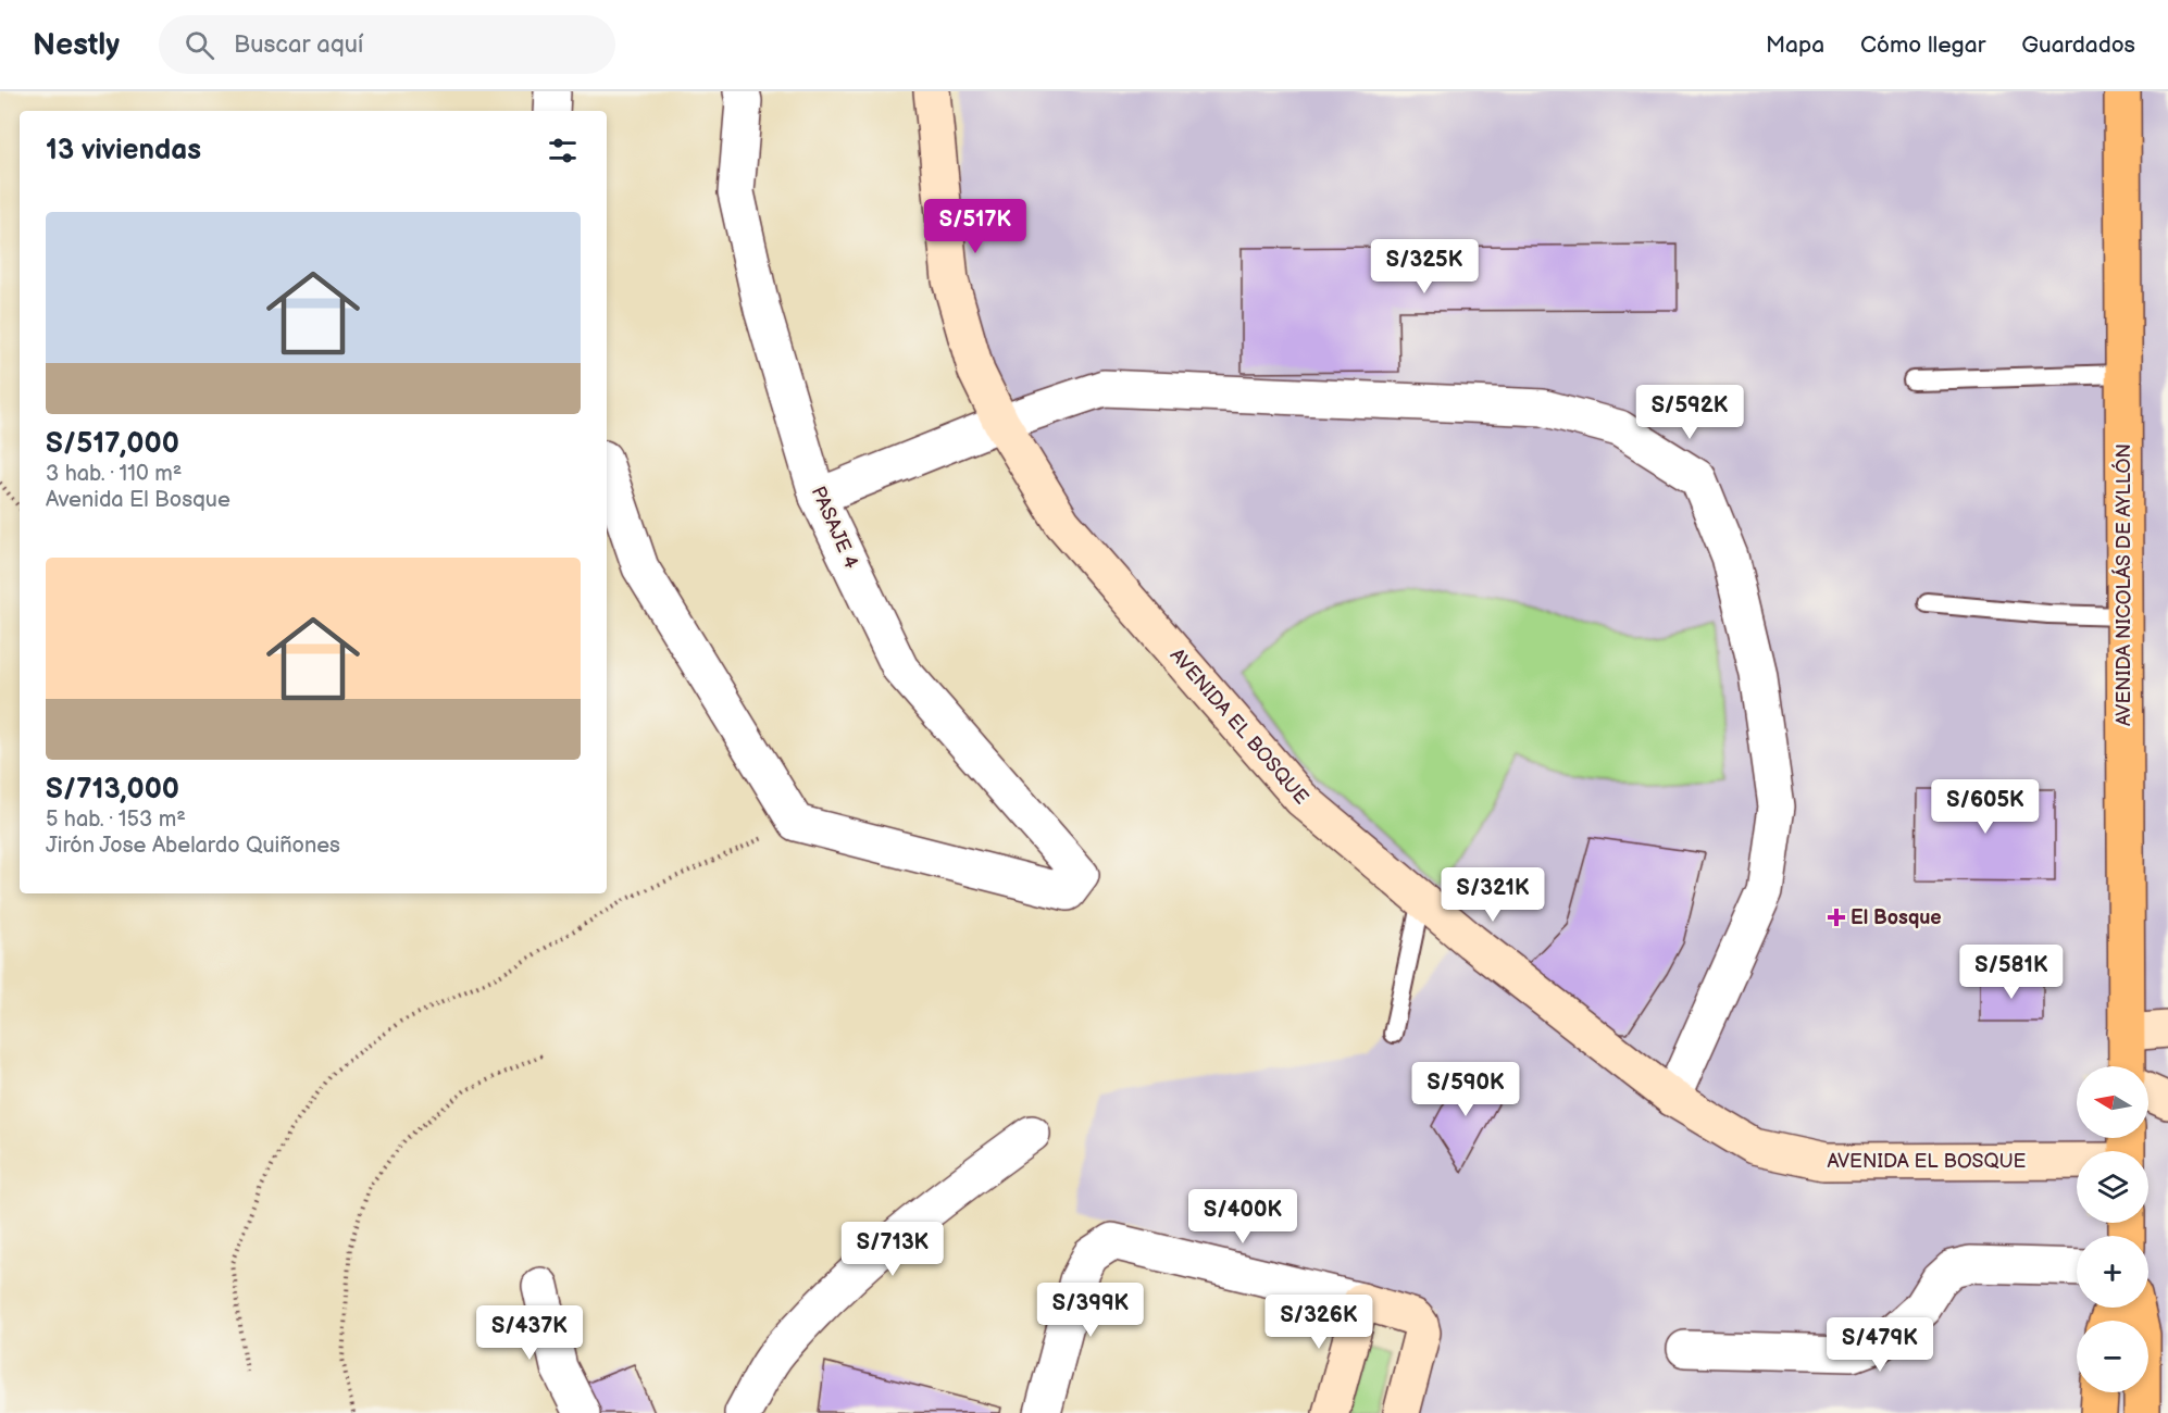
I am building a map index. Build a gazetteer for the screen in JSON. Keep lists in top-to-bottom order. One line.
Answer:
{"streets":{"main road":["AVENIDA NICOLÁS DE AYLLÓN"],"street":["PASAJE 4","AVENIDA EL BOSQUE"]},"places":{"health":["El Bosque"]},"north":"left","page":{"header":"Nestly","search":"Buscar aquí","nav":["Mapa","Cómo llegar","Guardados"],"heading":"13 viviendas","list":[{"name":"S/517,000","note":"3 hab. · 110 m² · Avenida El Bosque"},{"name":"S/713,000","note":"5 hab. · 153 m² · Jirón Jose Abelardo Quiñones"}],"price":["S/517K","S/325K","S/592K","S/605K","S/321K","S/581K","S/590K","S/400K","S/713K","S/399K","S/326K","S/437K","S/479K"],"map_buttons":["+","−"]}}
